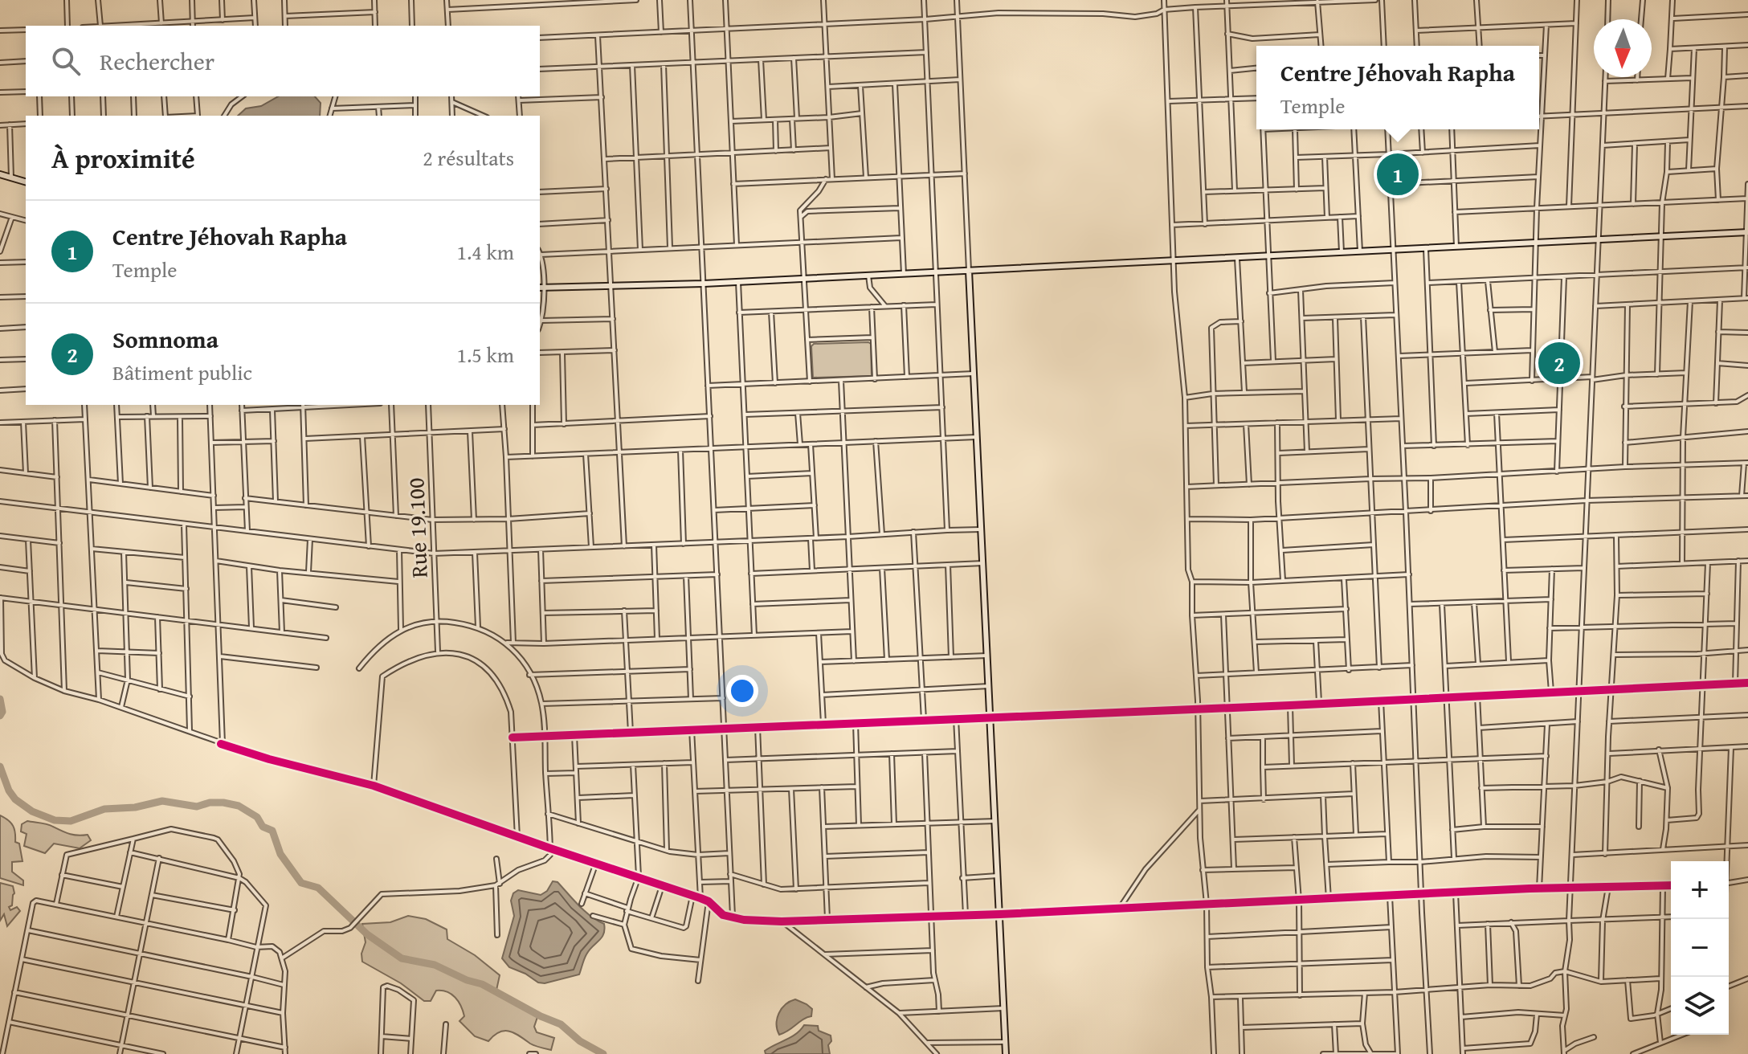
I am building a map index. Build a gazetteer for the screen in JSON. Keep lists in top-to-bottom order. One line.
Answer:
{"streets":{"street":["Rue 19.100"]},"north":"bottom","page":{"search":"Rechercher","popup":["Centre Jéhovah Rapha","Temple"],"heading":["À proximité","2 résultats"],"pins":["1","2"],"list":[{"mark":"1","name":"Centre Jéhovah Rapha","note":"Temple","value":"1.4 km"},{"mark":"2","name":"Somnoma","note":"Bâtiment public","value":"1.5 km"}],"map_buttons":["+","−"]}}
